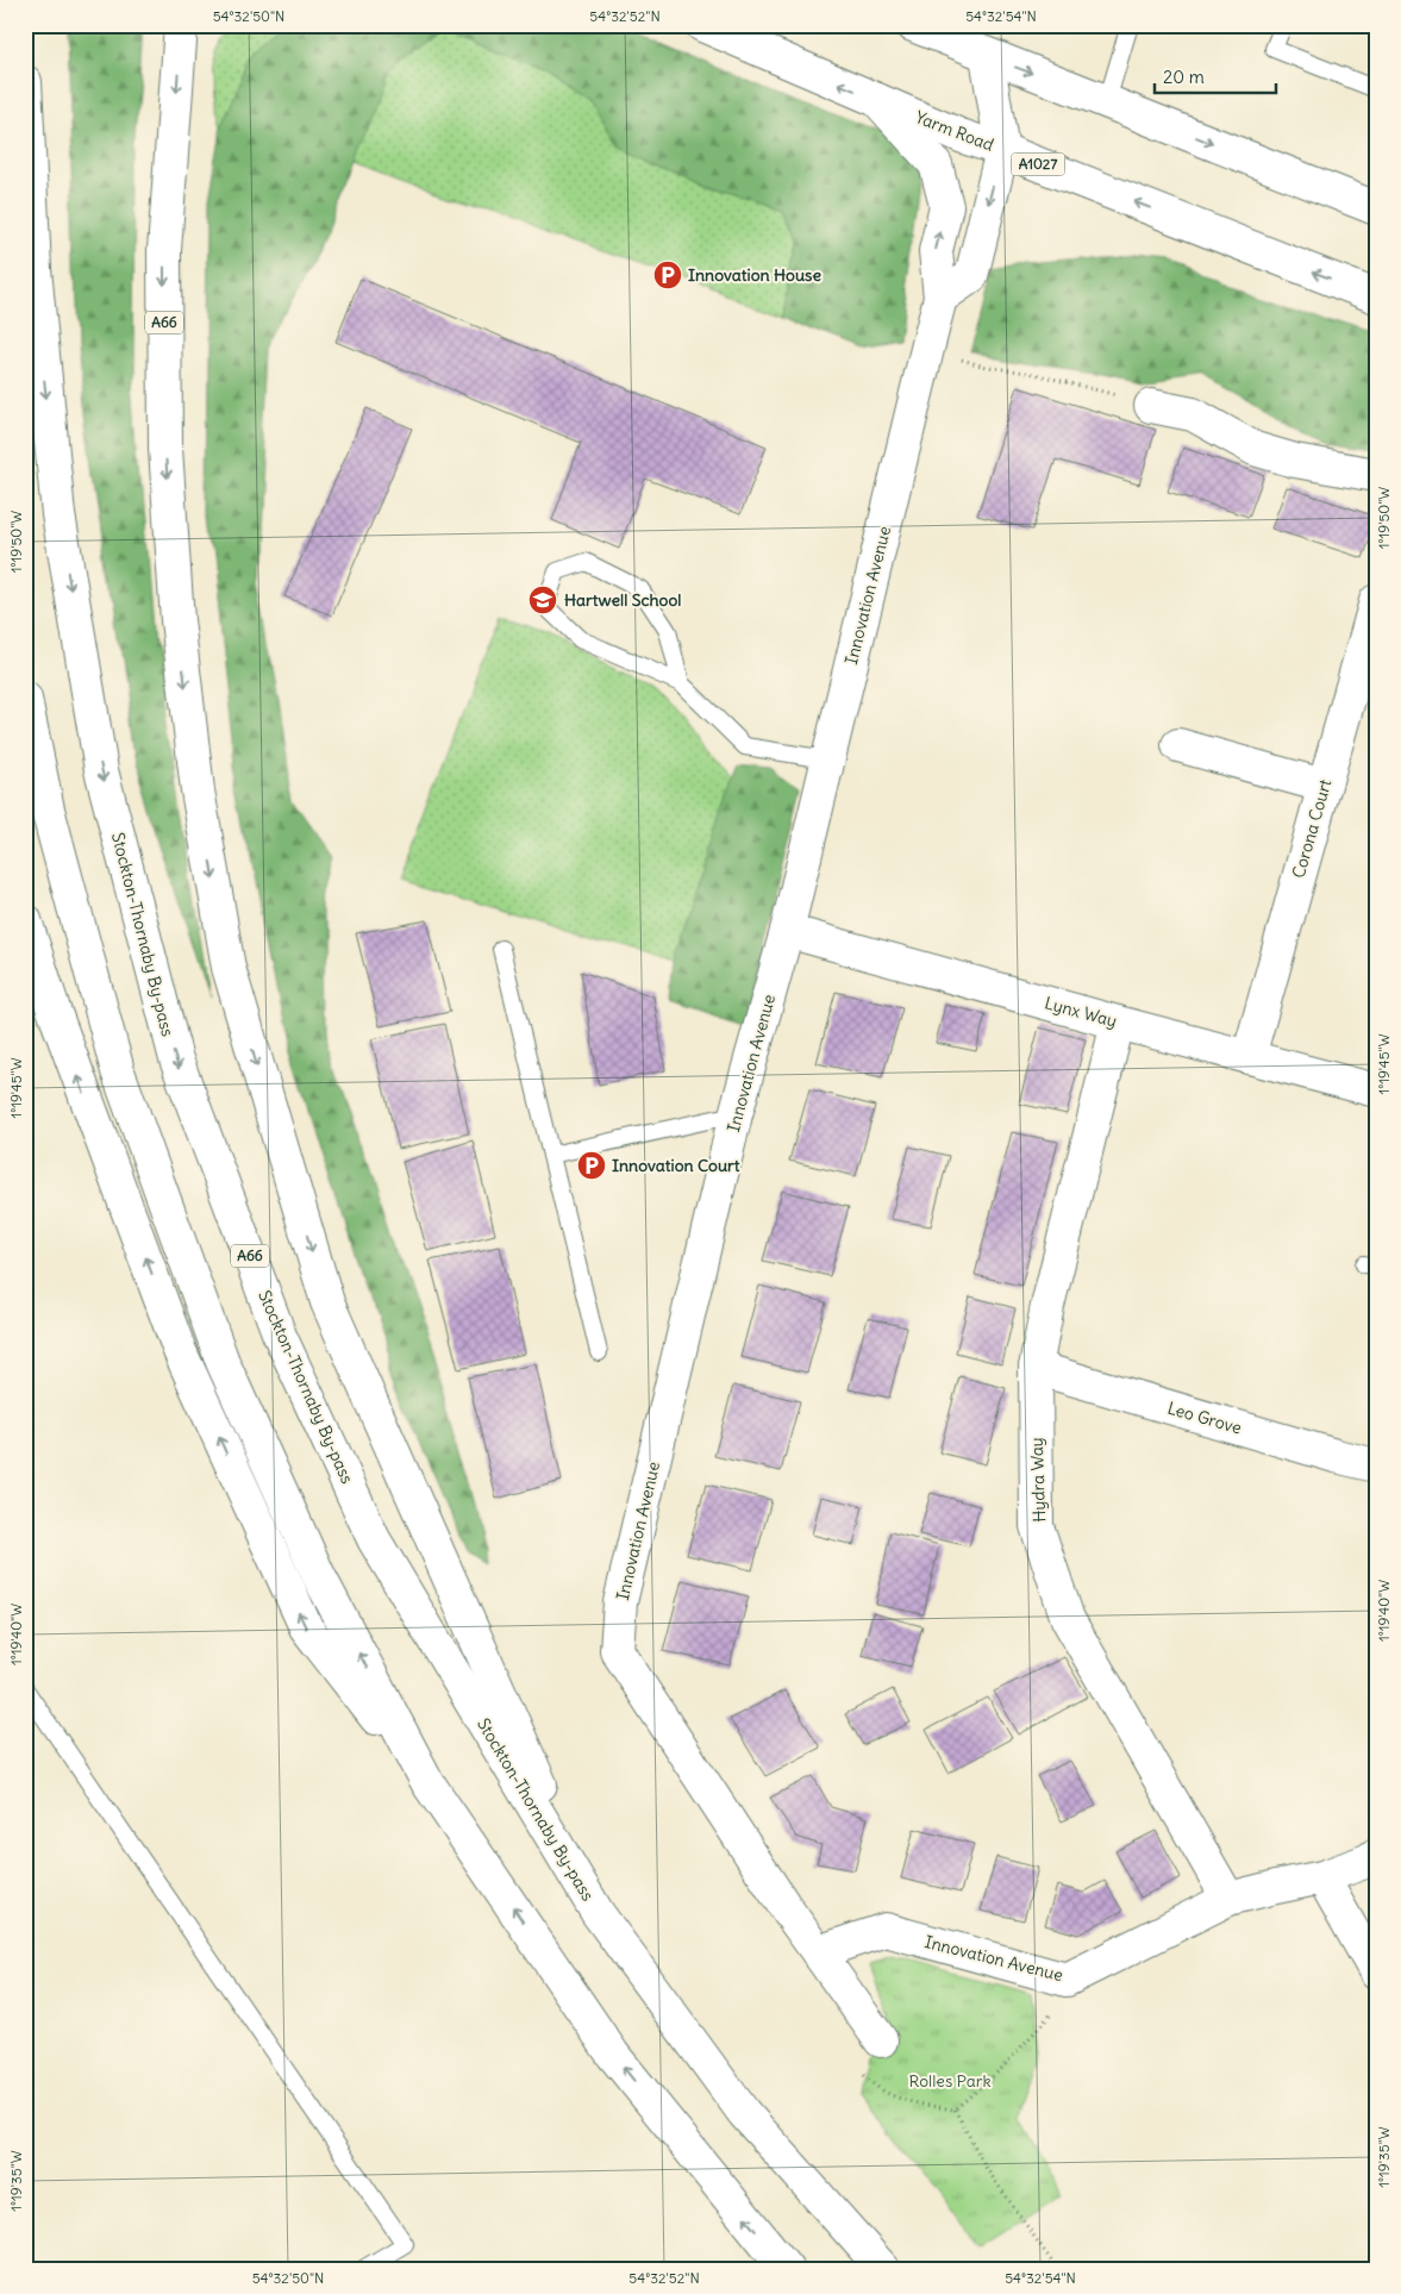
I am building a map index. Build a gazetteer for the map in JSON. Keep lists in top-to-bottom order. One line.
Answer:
{"streets":{"main road":["Yarm Road","A1027","A66","Innovation Avenue","Corona Court","Stockton-Thornaby By-pass","Lynx Way","Leo Grove","Hydra Way"]},"crossings":[["A66","Stockton-Thornaby By-pass"],["Innovation Avenue","Lynx Way"],["Innovation Avenue","Hydra Way"],["Corona Court","Lynx Way"],["Lynx Way","Hydra Way"],["Leo Grove","Hydra Way"]],"parks":["Rolles Park"],"places":{"parking":["Innovation House","Innovation Court"],"school or university":["Hartwell School"]},"scale_bar":"20 m","coordinates":["54°32'50\"N","54°32'52\"N","54°32'54\"N","1°19'50\"W","1°19'45\"W","1°19'40\"W","1°19'35\"W"]}
